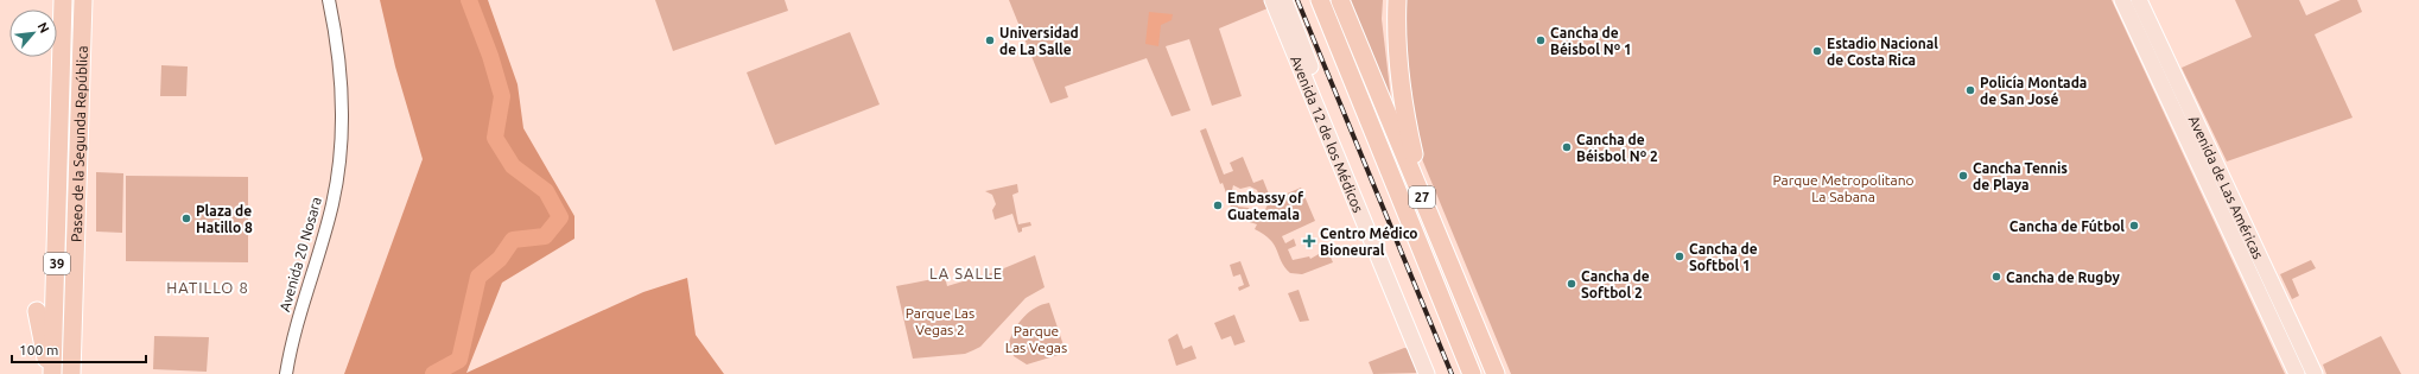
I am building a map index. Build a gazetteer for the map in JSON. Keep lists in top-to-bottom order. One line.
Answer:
{"streets":{"highway":["Paseo de la Segunda República","27","39"],"main road":["Avenida 12 de los Médicos","Avenida de Las Américas"],"street":["Avenida 20 Nosara"]},"districts":["LA SALLE","HATILLO 8"],"parks":["Parque Metropolitano La Sabana","Parque Las Vegas 2","Parque Las Vegas"],"places":{"other":["Universidad de La Salle","Cancha de Béisbol Nº 1","Estadio Nacional de Costa Rica","Policía Montada de San José","Cancha de Béisbol Nº 2","Cancha Tennis de Playa","Embassy of Guatemala","Plaza de Hatillo 8","Cancha de Fútbol","Cancha de Softbol 1","Cancha de Rugby","Cancha de Softbol 2"],"health":["Centro Médico Bioneural"]},"scale_bar":"100 m","north":"top right"}
